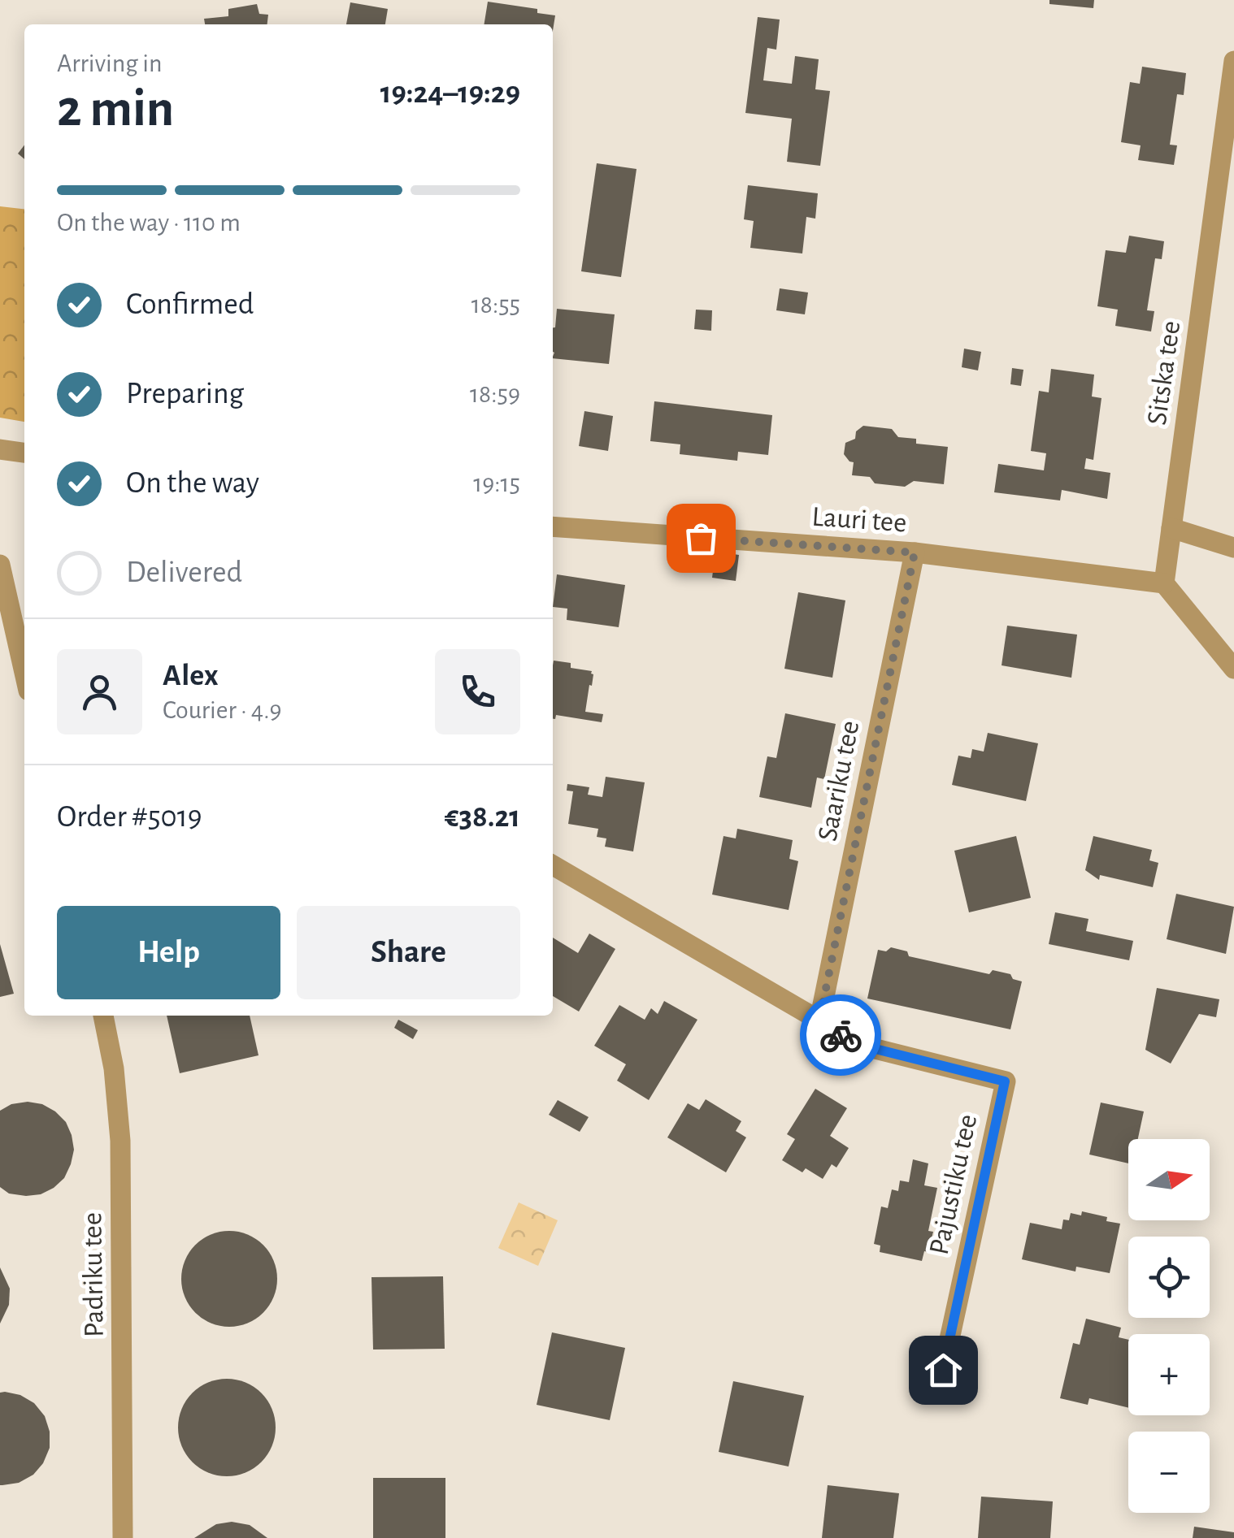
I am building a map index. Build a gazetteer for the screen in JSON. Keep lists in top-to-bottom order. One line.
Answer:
{"streets":{"street":["Sitska tee","Lauri tee","Saariku tee","Pajustiku tee","Padriku tee"]},"crossings":[["Sitska tee","Lauri tee"],["Lauri tee","Saariku tee"],["Saariku tee","Pajustiku tee"]],"north":"right","page":{"heading":["2 min","Arriving in","19:24–19:29"],"panel":["Alex","Courier · 4.9","Order #5019","€38.21"],"bar":"On the way · 110 m","list":[["Confirmed","18:55"],["Preparing","18:59"],["On the way","19:15"],"Delivered"],"buttons":["Help","Share"],"map_buttons":["+","−"]}}
